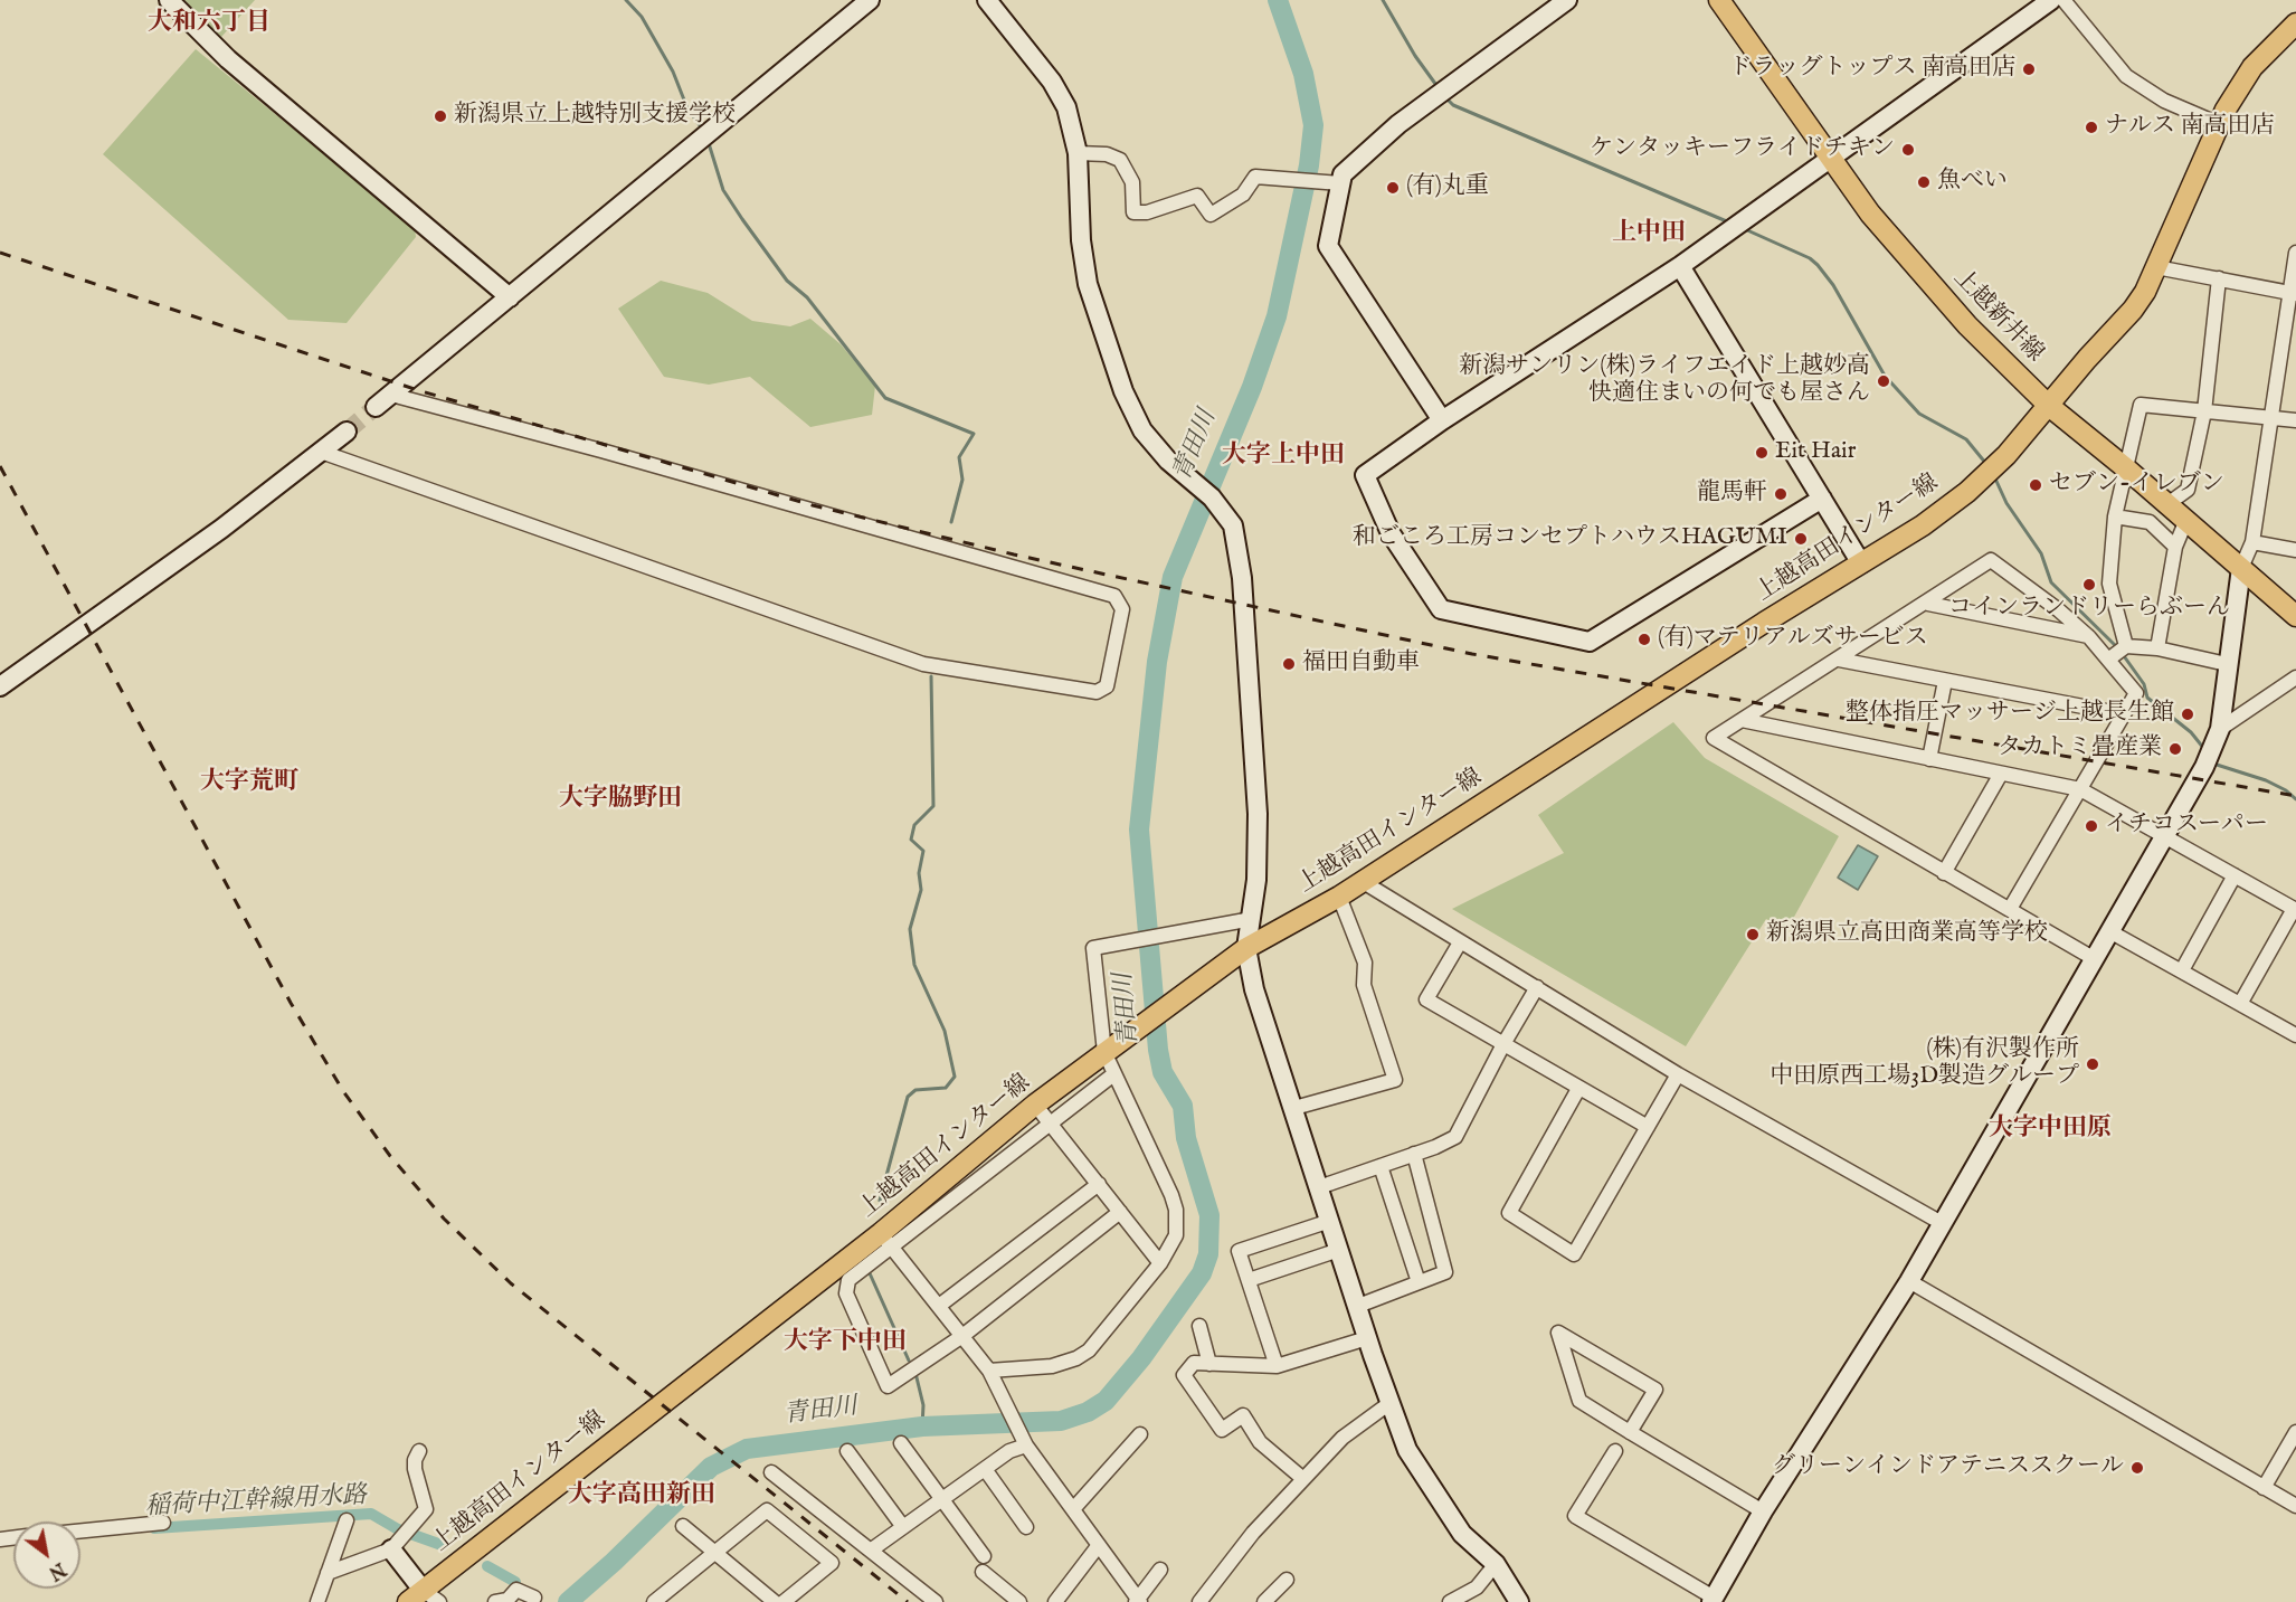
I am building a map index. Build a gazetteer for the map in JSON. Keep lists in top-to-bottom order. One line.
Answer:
{"streets":{"main road":["上越新井線","上越高田インター線"]},"crossings":[["上越新井線","上越高田インター線"]],"districts":["大和六丁目","上中田","大字上中田","大字荒町","大字脇野田","大字中田原","大字下中田","大字高田新田"],"water":["青田川","稲荷中江幹線用水路"],"places":["ドラッグトップス 南高田店","新潟県立上越特別支援学校","ナルス 南高田店","ケンタッキーフライドチキン","魚べい","(有)丸重","新潟サンリン(株)ライフエイド上越妙高 快適住まいの何でも屋さん","Eit Hair","セブン-イレブン","龍馬軒","和ごころ工房コンセプトハウスHAGUMI","コインランドリーらぶーん","(有)マテリアルズサービス","福田自動車","整体指圧マッサージ上越長生館","タカトミ畳産業","イチコスーパー","新潟県立高田商業高等学校","(株)有沢製作所 中田原西工場3D製造グループ","グリーンインドアテニススクール"],"north":"bottom right"}
